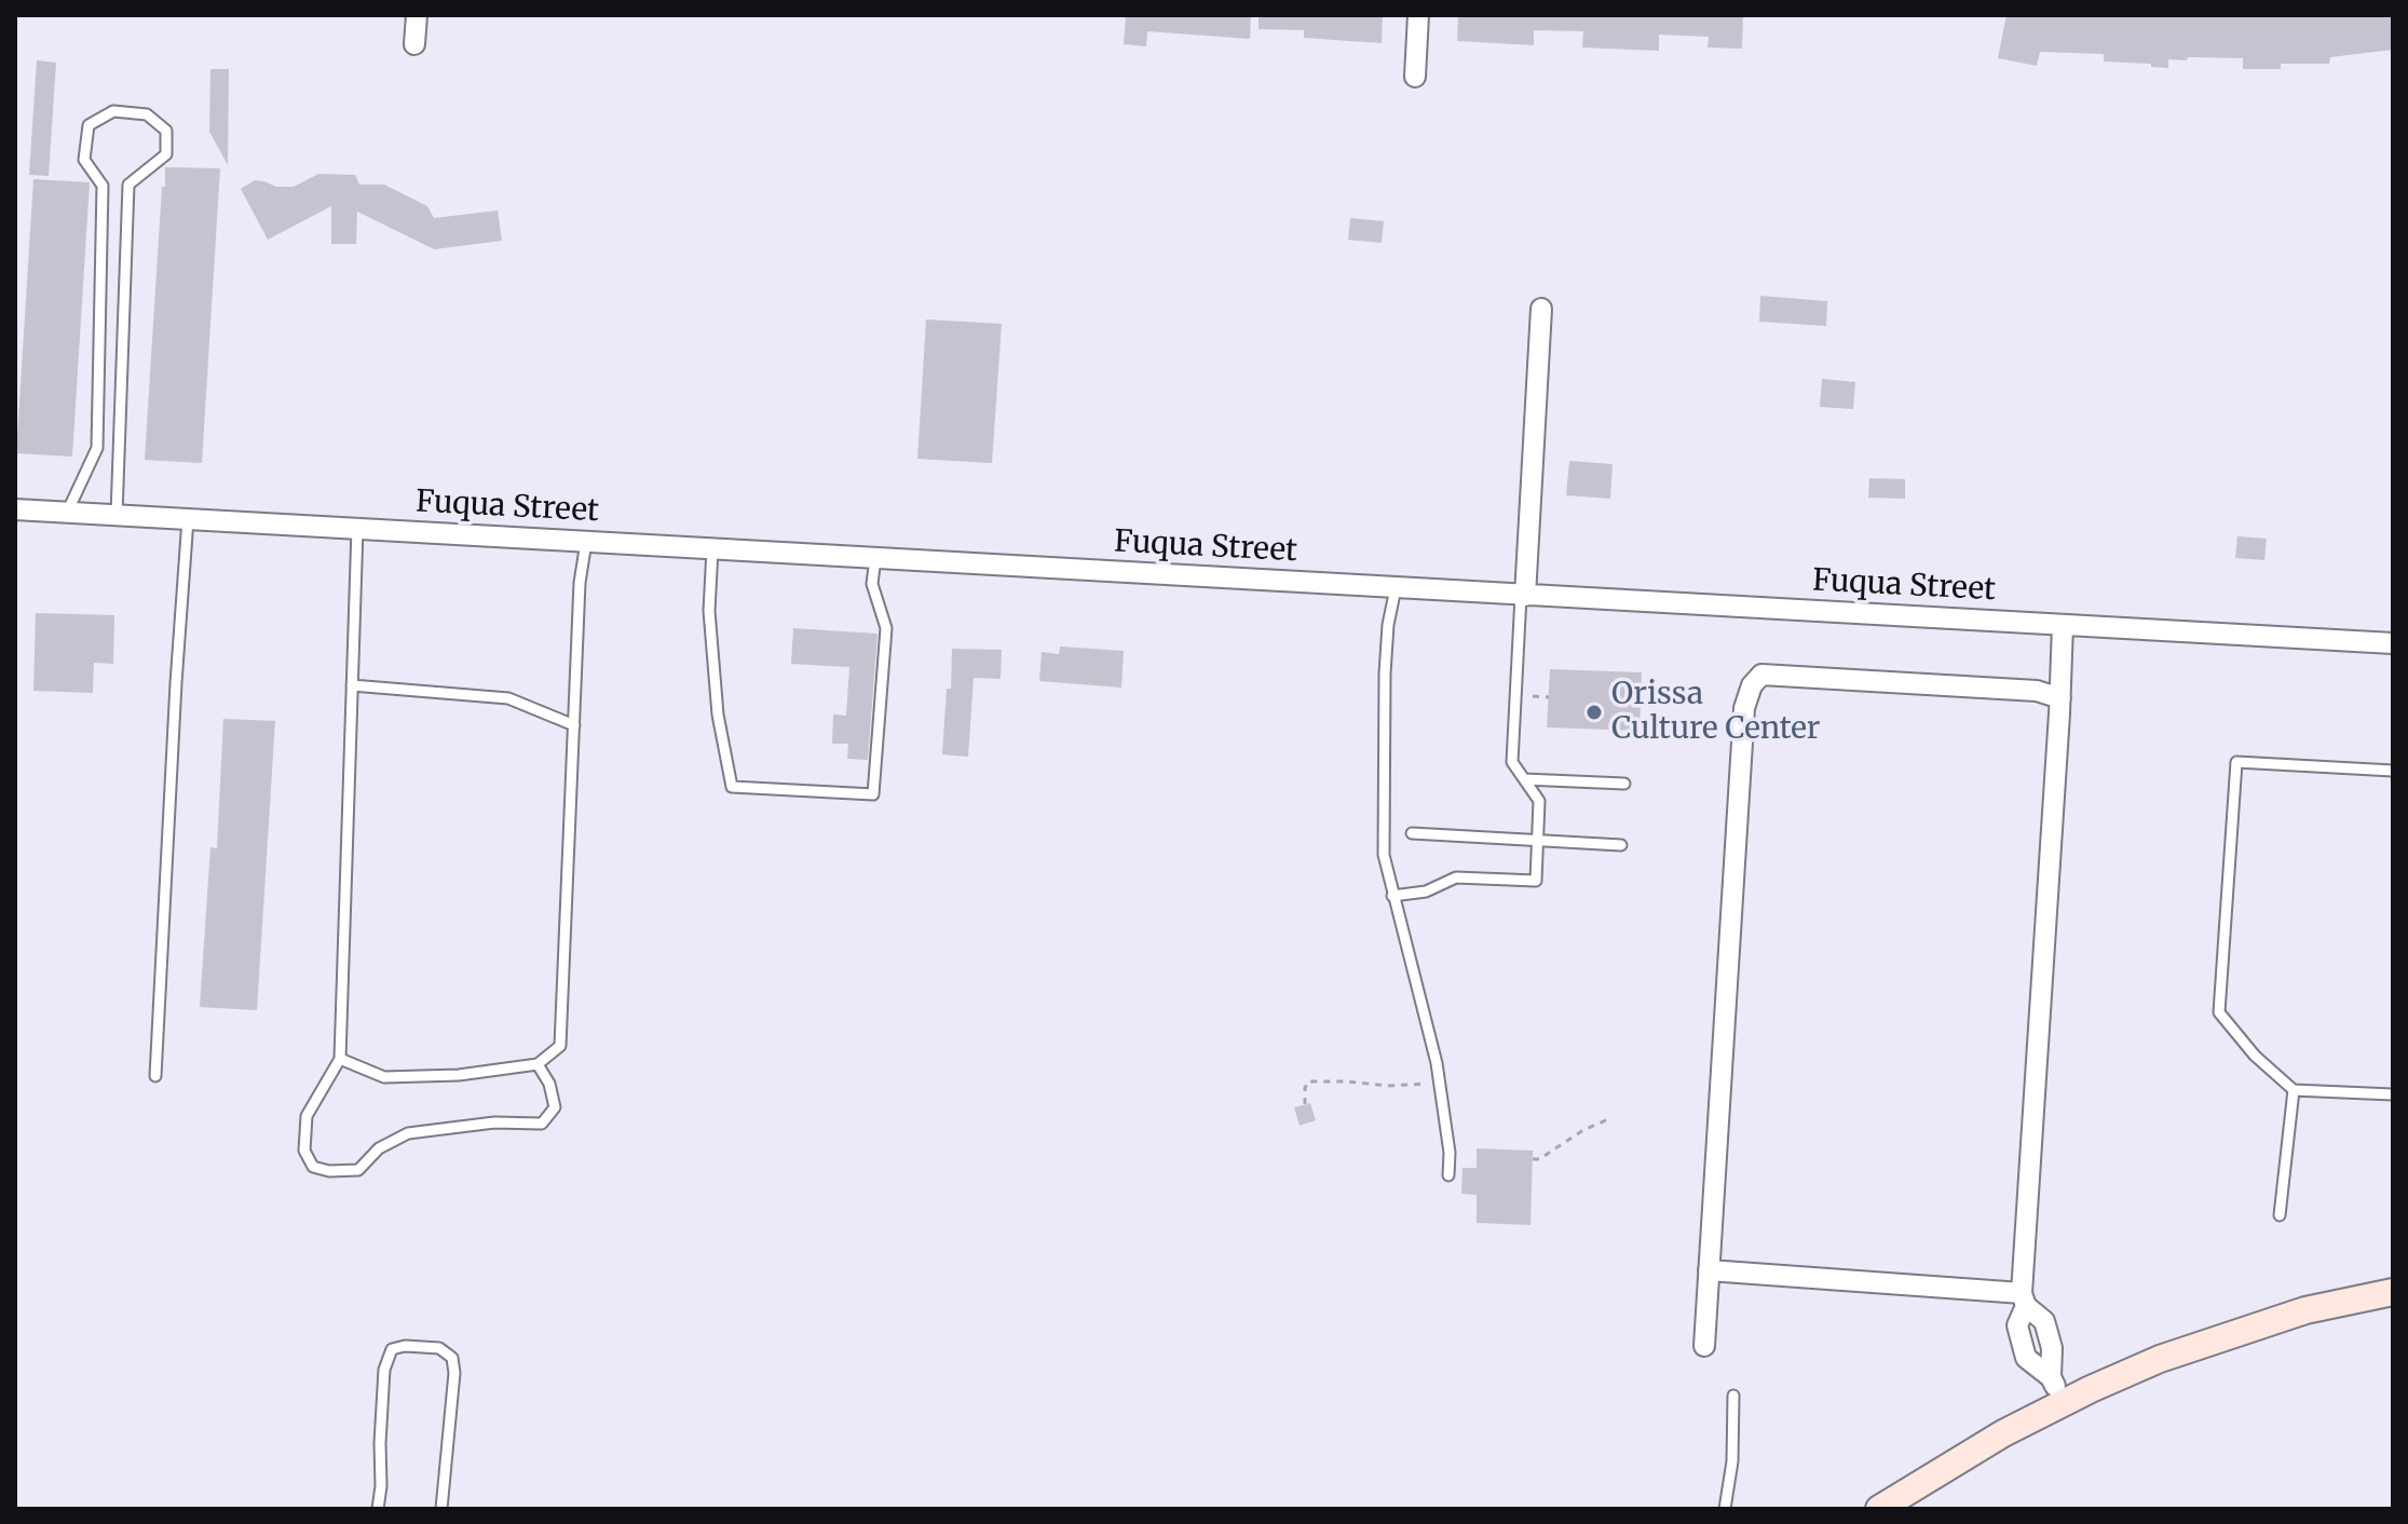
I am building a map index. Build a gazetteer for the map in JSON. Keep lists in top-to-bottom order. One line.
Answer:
{"streets":{"street":["Fuqua Street"]},"places":["Orissa Culture Center"]}
